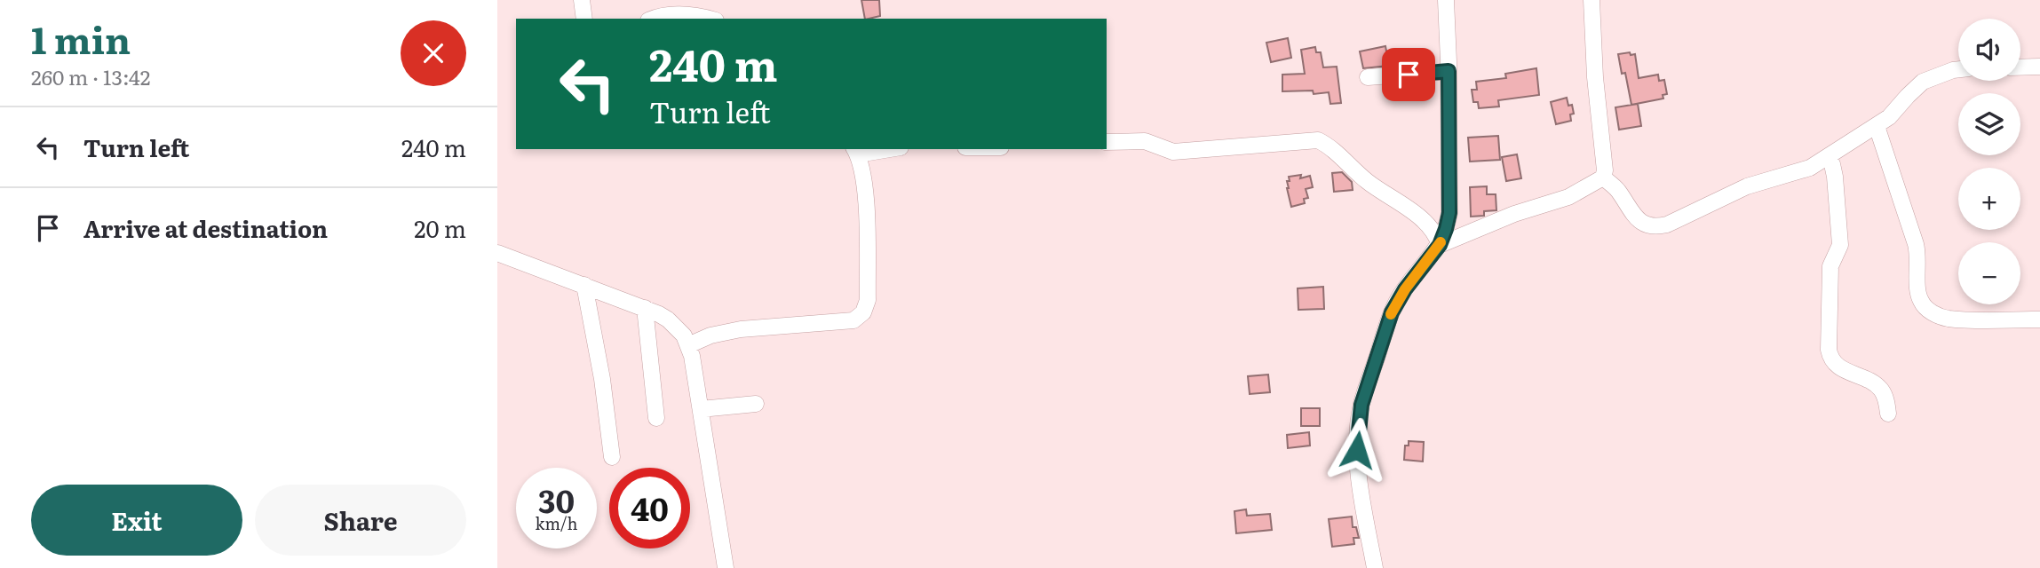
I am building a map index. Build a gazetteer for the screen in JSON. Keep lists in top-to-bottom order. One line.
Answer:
{"page":{"heading":["1 min","260 m · 13:42"],"map_buttons":["+","−"],"turn":["240 m","Turn left"],"list":[{"name":"Turn left","value":"240 m"},{"name":"Arrive at destination","value":"20 m"}],"speed":"30 km/h","limit":"40","buttons":["Exit","Share"]}}
